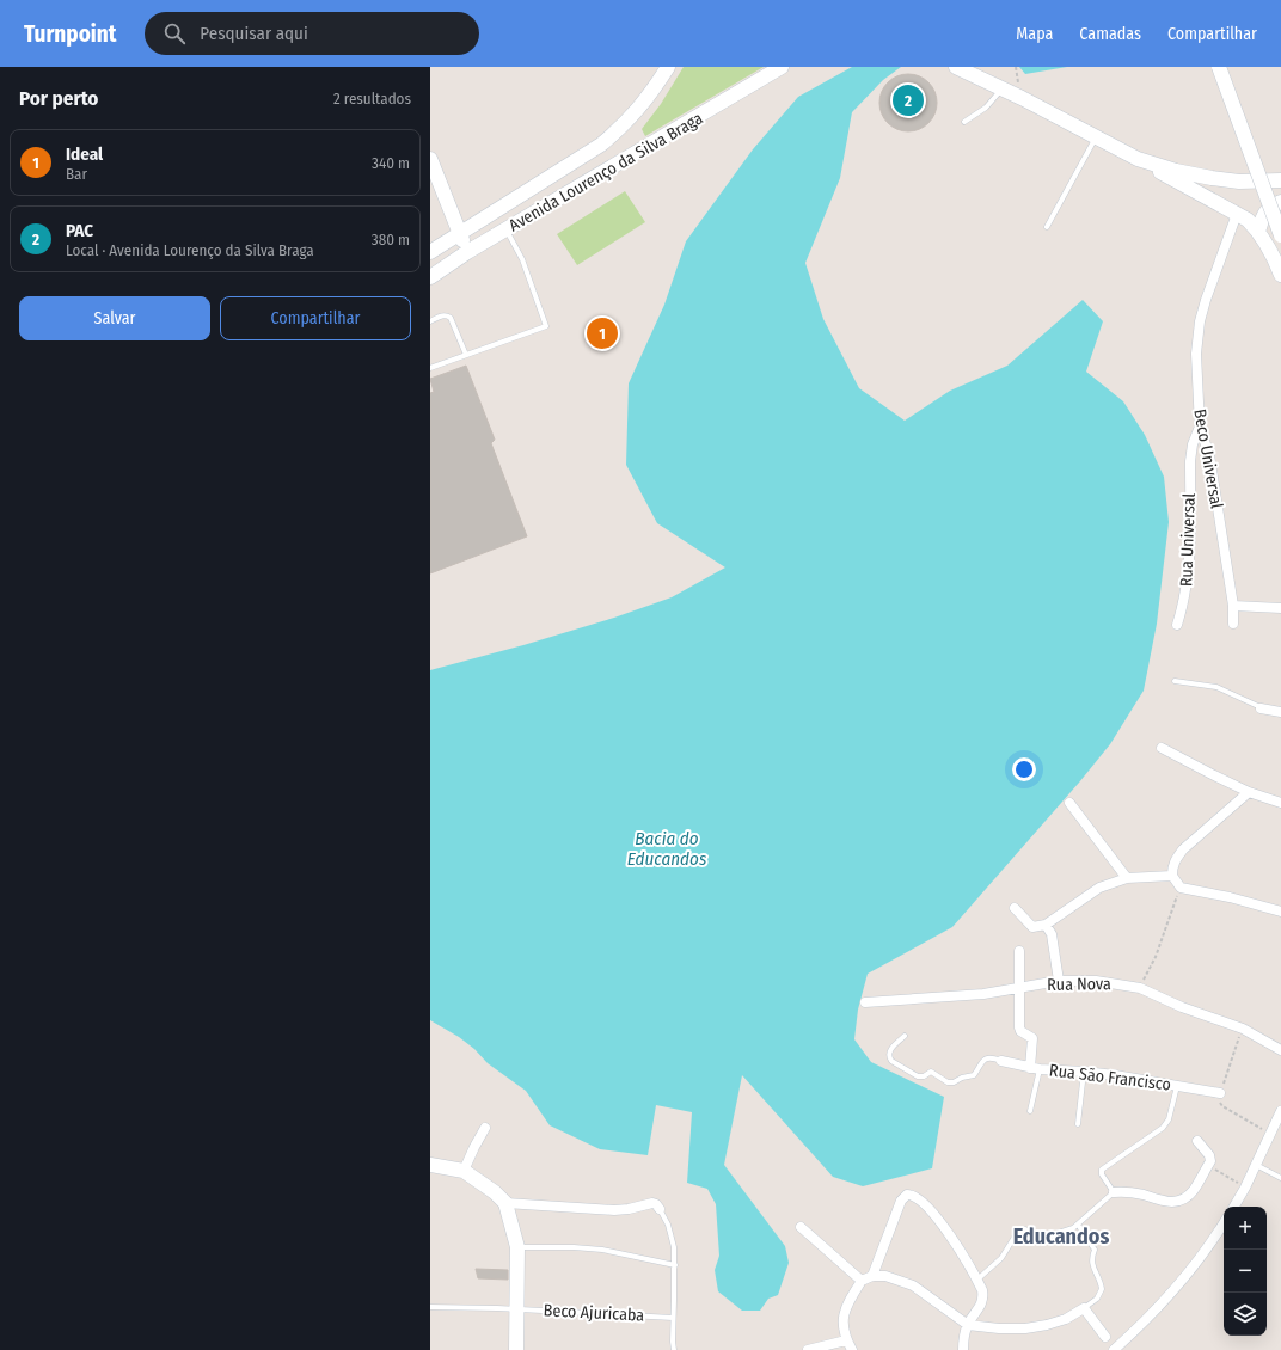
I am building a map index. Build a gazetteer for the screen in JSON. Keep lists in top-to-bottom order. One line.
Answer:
{"streets":{"street":["Avenida Lourenço da Silva Braga","Beco Universal","Rua Universal","Rua Nova","Rua São Francisco"],"lane":["Beco Ajuricaba"]},"crossings":[["Beco Universal","Rua Universal"]],"districts":["Educandos"],"water":["Bacia do Educandos"],"page":{"header":"Turnpoint","search":"Pesquisar aqui","nav":["Mapa","Camadas","Compartilhar"],"heading":["Por perto","2 resultados"],"pins":["2","1"],"list":[{"mark":"1","name":"Ideal","note":"Bar","value":"340 m"},{"mark":"2","name":"PAC","note":"Local · Avenida Lourenço da Silva Braga","value":"380 m"}],"buttons":["Salvar","Compartilhar"],"map_buttons":["+","−"]}}
